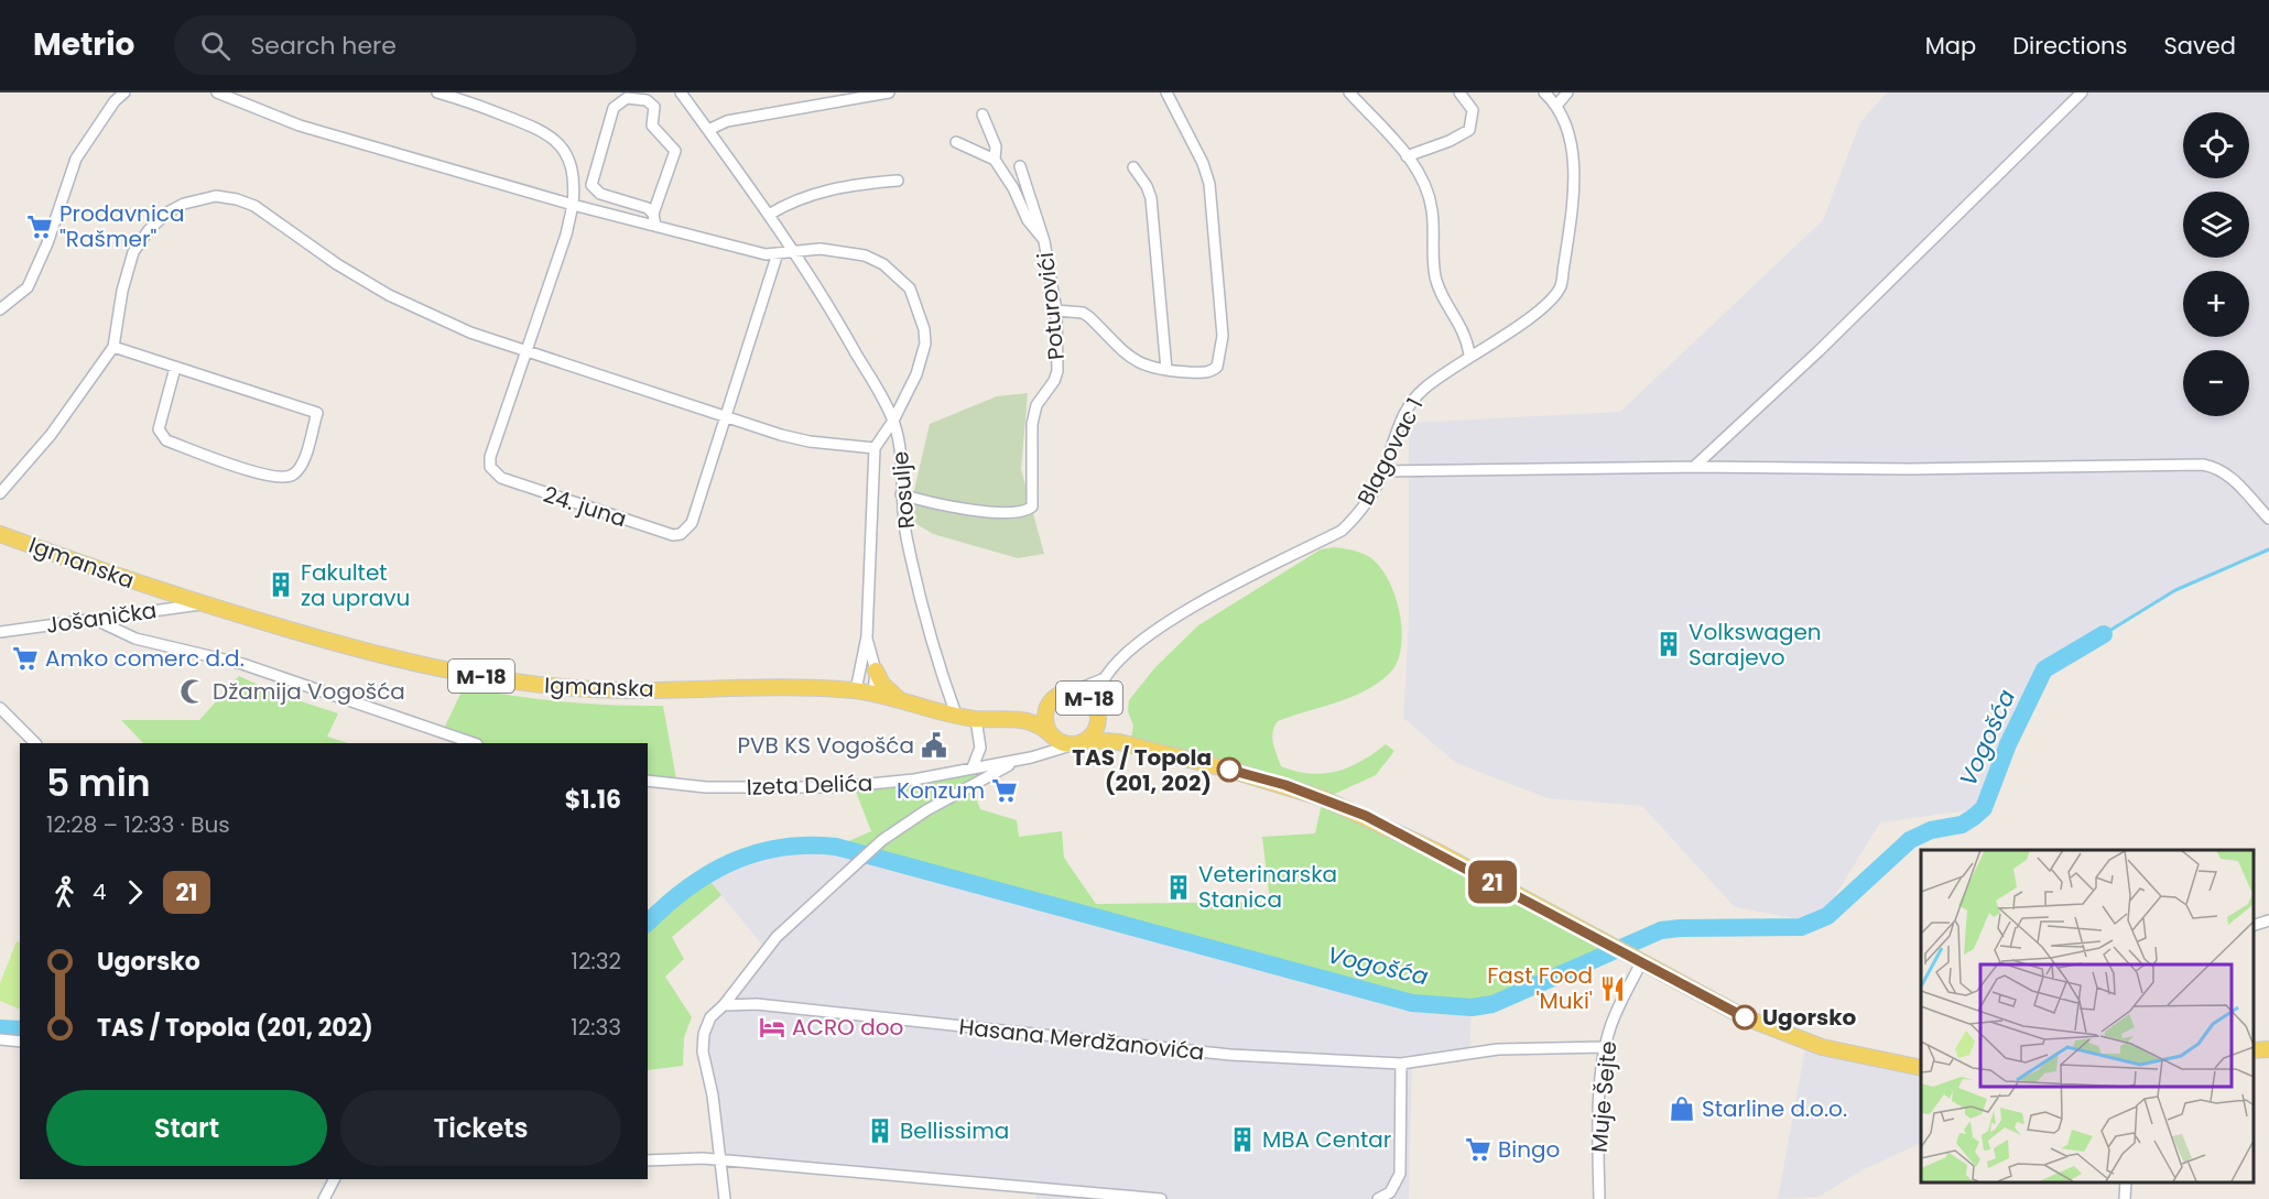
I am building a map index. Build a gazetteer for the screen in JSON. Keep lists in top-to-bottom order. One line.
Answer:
{"streets":{"main road":["Igmanska","M-18"],"street":["Poturovići","Blagovac 1","Rosulje","24. juna","Jošanička","Izeta Delića","Hasana Merdžanovića","Muje Šejte"]},"crossings":[["Poturovići","Rosulje"],["Blagovac 1","Igmanska"],["Blagovac 1","M-18"],["Blagovac 1","Izeta Delića"],["Rosulje","Igmanska"],["Igmanska","Jošanička"],["Igmanska","M-18"],["Igmanska","Izeta Delića"],["M-18","Izeta Delića"],["M-18","Muje Šejte"],["Hasana Merdžanovića","Muje Šejte"]],"water":["Vogošća"],"places":{"supermarket":["Prodavnica \"Rašmer\"","Amko comerc d.d.","Konzum","Bingo"],"building":["Fakultet za upravu","Volkswagen Sarajevo","Veterinarska Stanica","Bellissima","MBA Centar"],"mosque":["Džamija Vogošća"],"public building":["PVB KS Vogošća"],"other":["TAS / Topola (201, 202)","Ugorsko"],"restaurant":["Fast Food 'Muki'"],"hotel":["ACRO doo"],"shop":["Starline d.o.o."]},"lines":["bus line 21"],"page":{"header":"Metrio","search":"Search here","nav":["Map","Directions","Saved"],"on_map":"21","map_buttons":["+","−"],"heading":["5 min","12:28 – 12:33 · Bus","$1.16"],"legs":["4","21"],"list":[{"name":"Ugorsko","value":"12:32"},{"name":"TAS / Topola (201, 202)","value":"12:33"}],"buttons":["Start","Tickets"]}}
